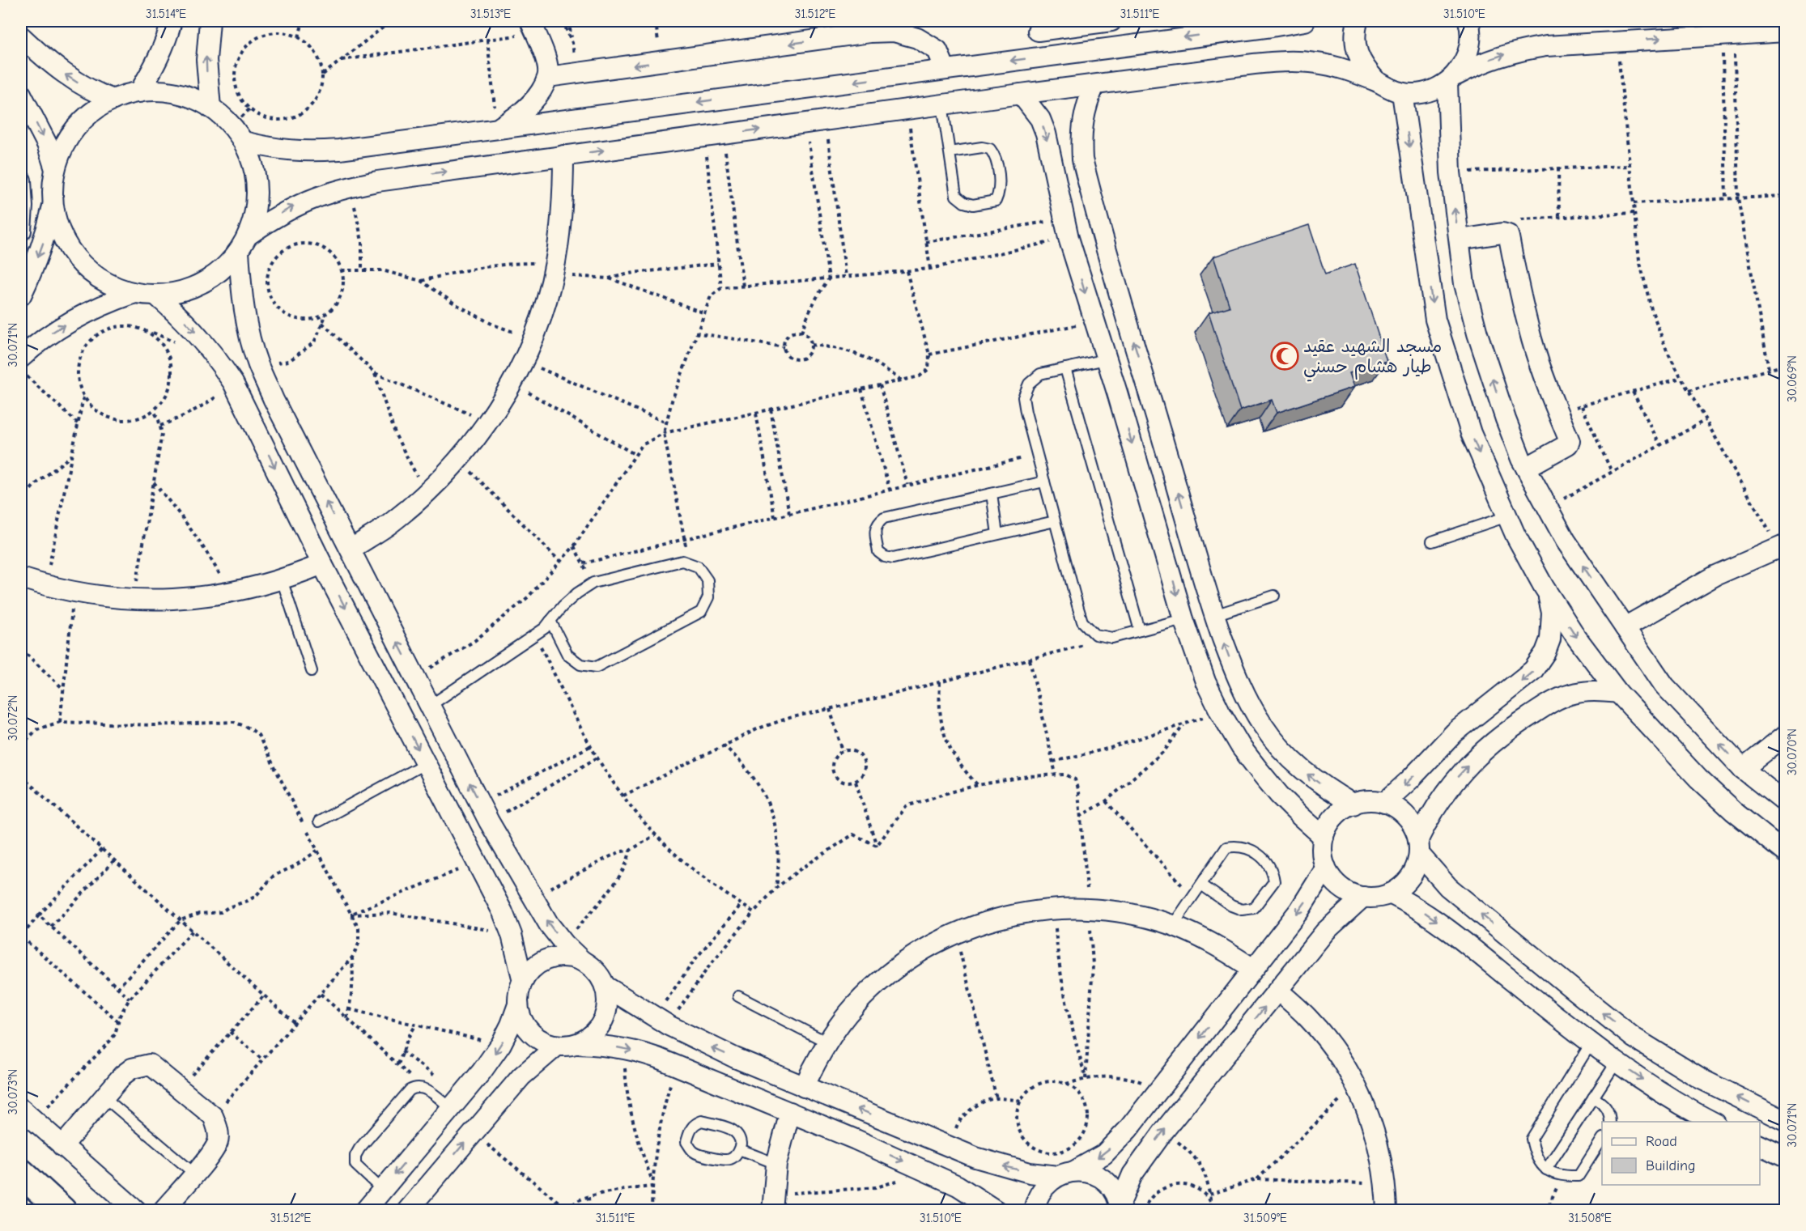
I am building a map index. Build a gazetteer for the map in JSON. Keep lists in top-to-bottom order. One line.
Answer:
{"places":{"mosque":["مسجد الشهيد عقيد طيار هشام حسني"]},"legend":["Road","Building"],"coordinates":["31.514°E","31.513°E","31.512°E","31.511°E","31.510°E","30.071°N","30.069°N","30.072°N","30.070°N","30.073°N","31.509°E","31.508°E"]}
